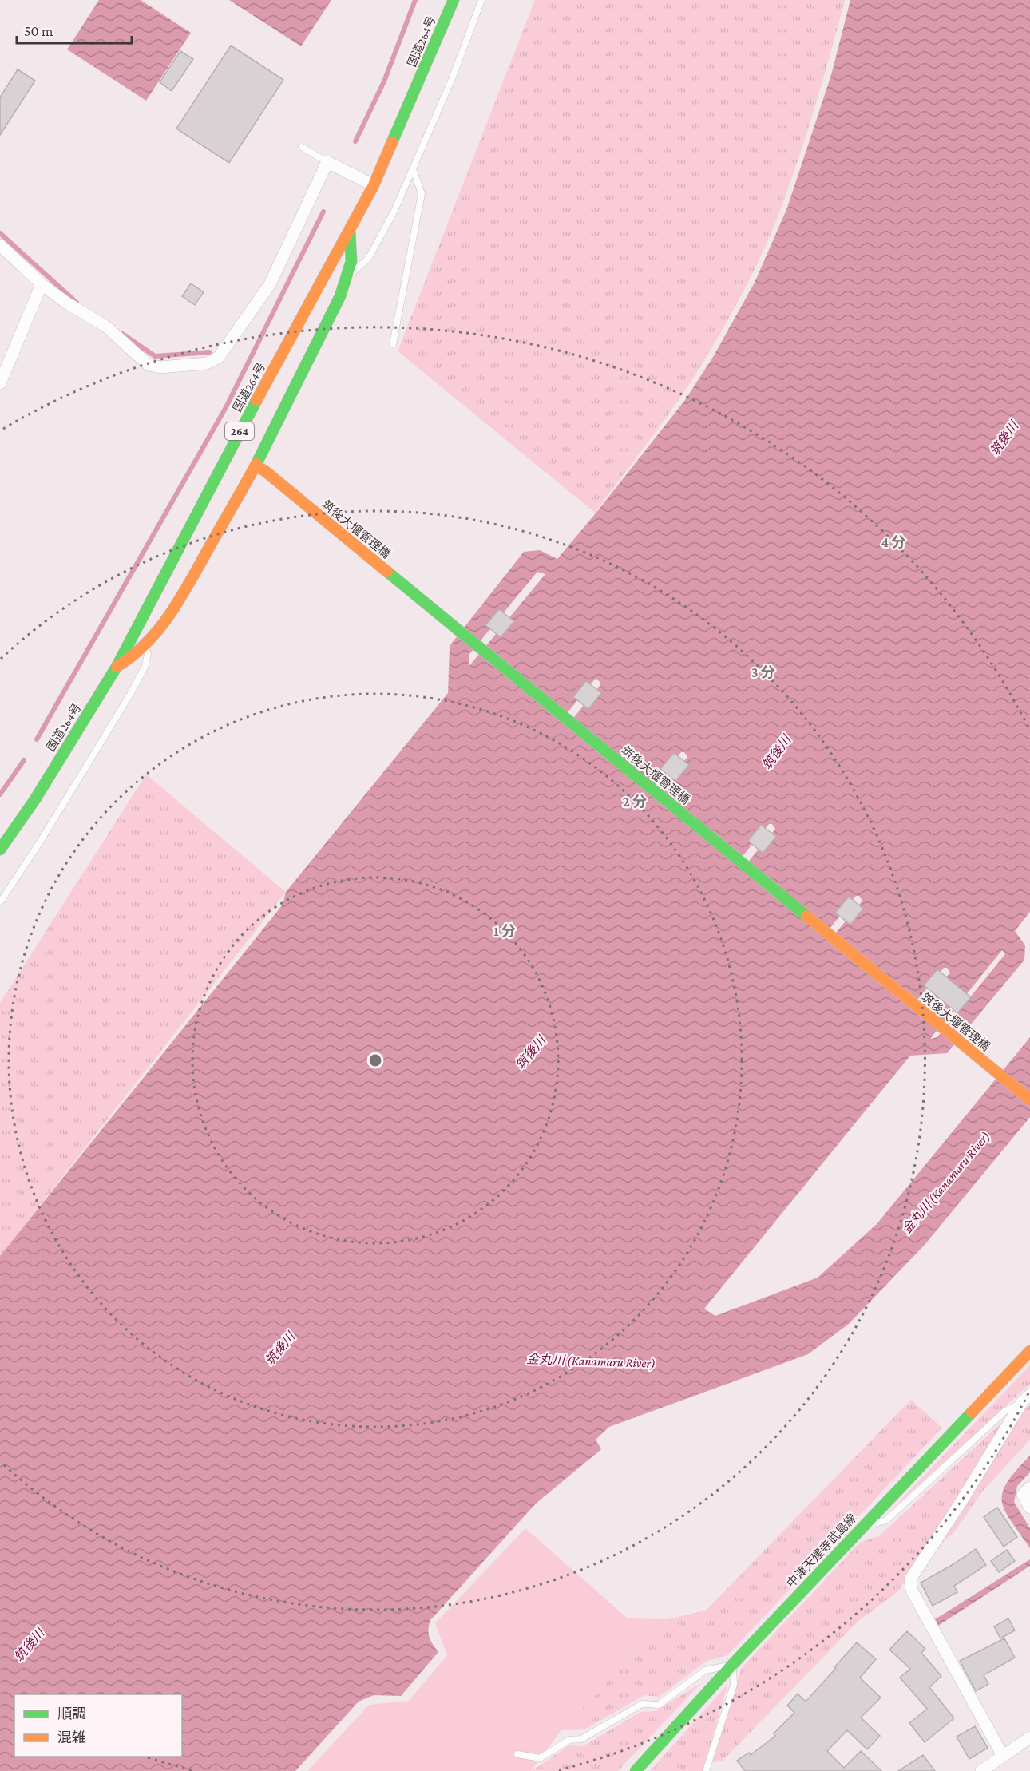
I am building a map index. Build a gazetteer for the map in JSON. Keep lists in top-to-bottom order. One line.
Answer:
{"streets":{"main road":["国道264号","264","筑後大堰管理橋","中津天建寺武島線"]},"water":["筑後川","金丸川 (Kanamaru River)"],"legend":["順調","混雑"],"scale_bar":"50 m","rings":["4 分","3 分","2 分","1 分"]}
